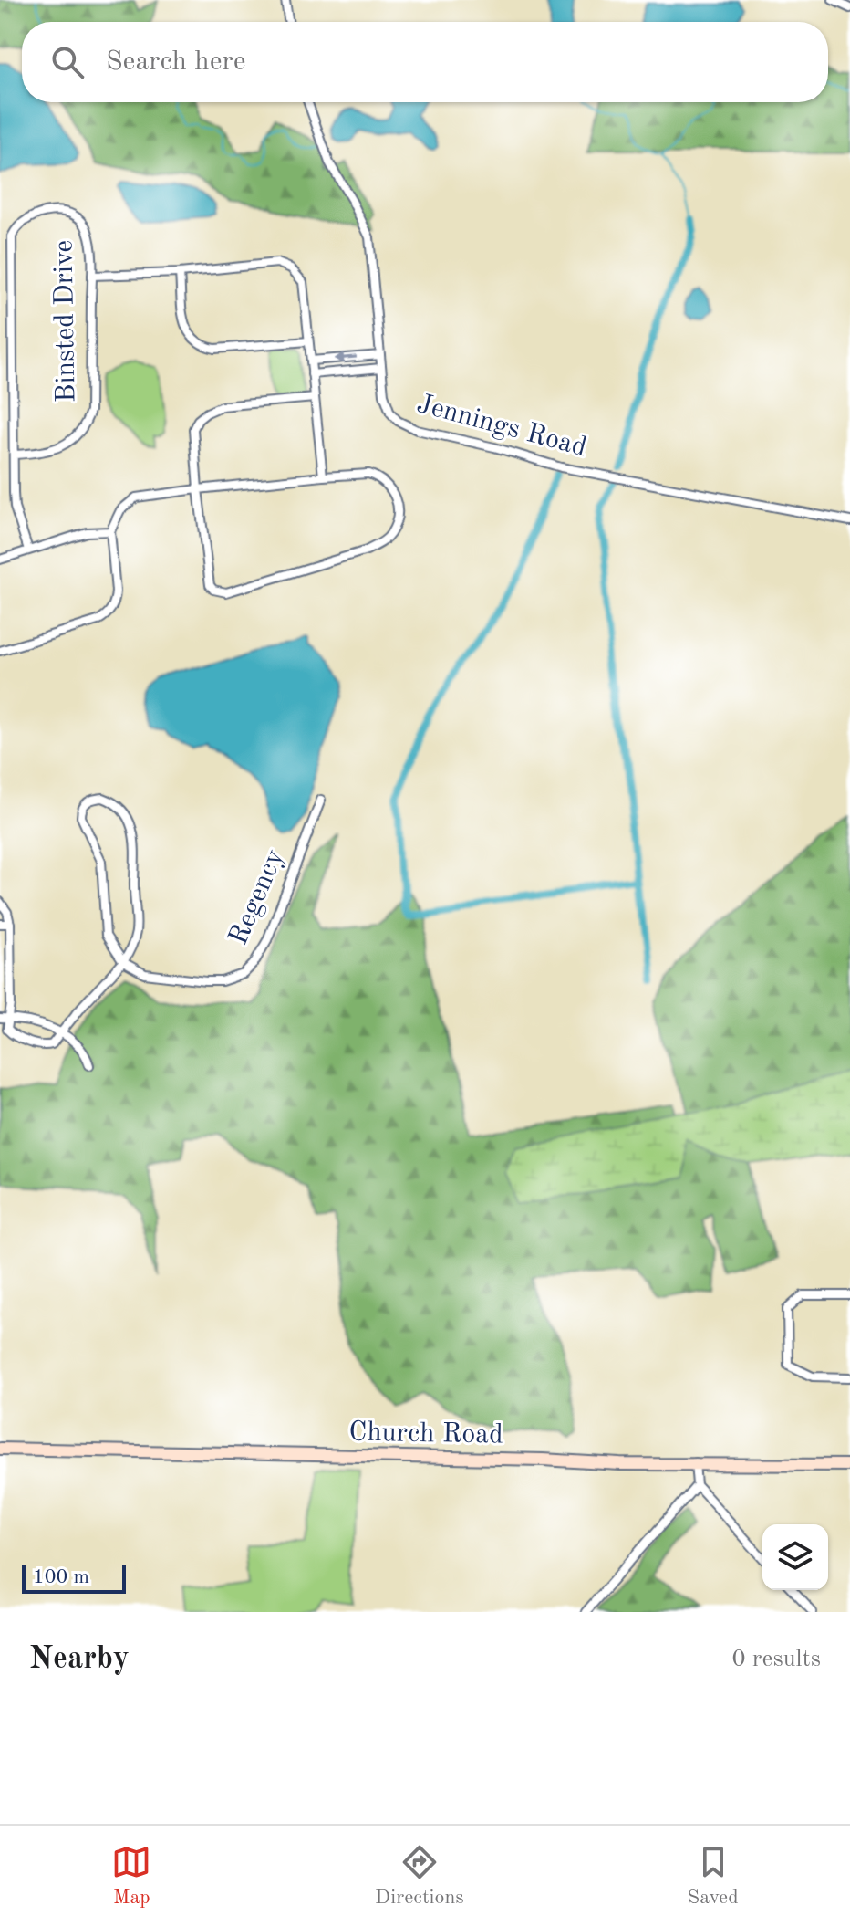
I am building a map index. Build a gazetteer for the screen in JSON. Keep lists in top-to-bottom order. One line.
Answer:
{"streets":{"main road":["Church Road"],"street":["Binsted Drive","Jennings Road","Regency"]},"scale_bar":"100 m","page":{"search":"Search here","scale":"100 m","heading":["Nearby","0 results"],"nav":["Map","Directions","Saved"]}}
